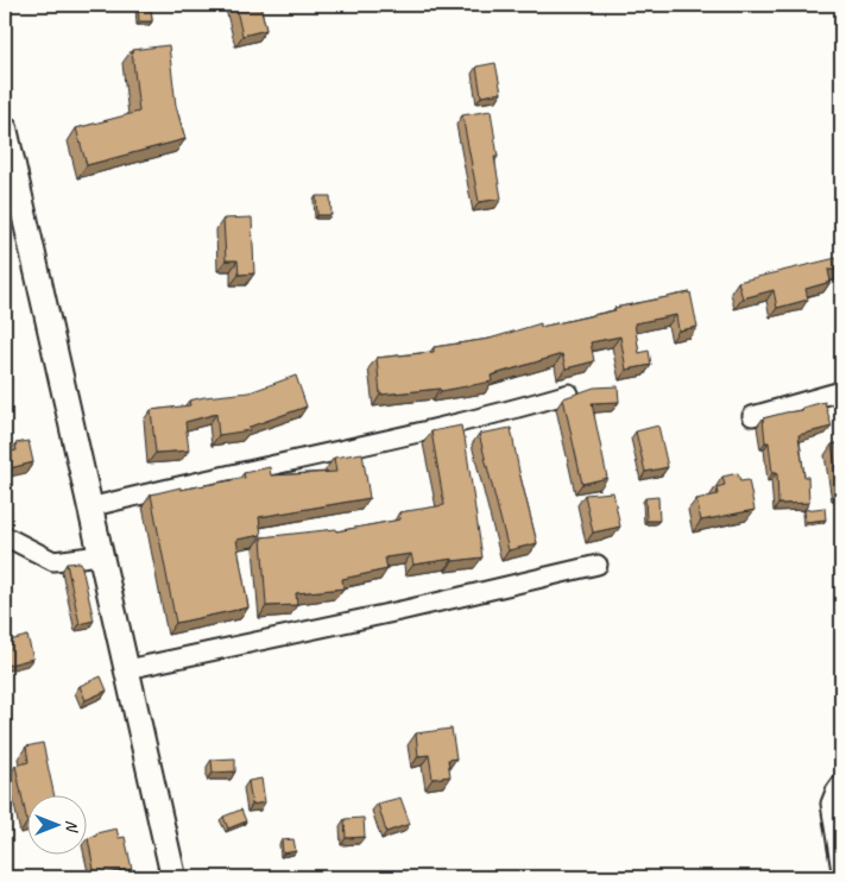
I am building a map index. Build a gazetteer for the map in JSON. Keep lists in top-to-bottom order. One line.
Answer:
{"north":"right"}
